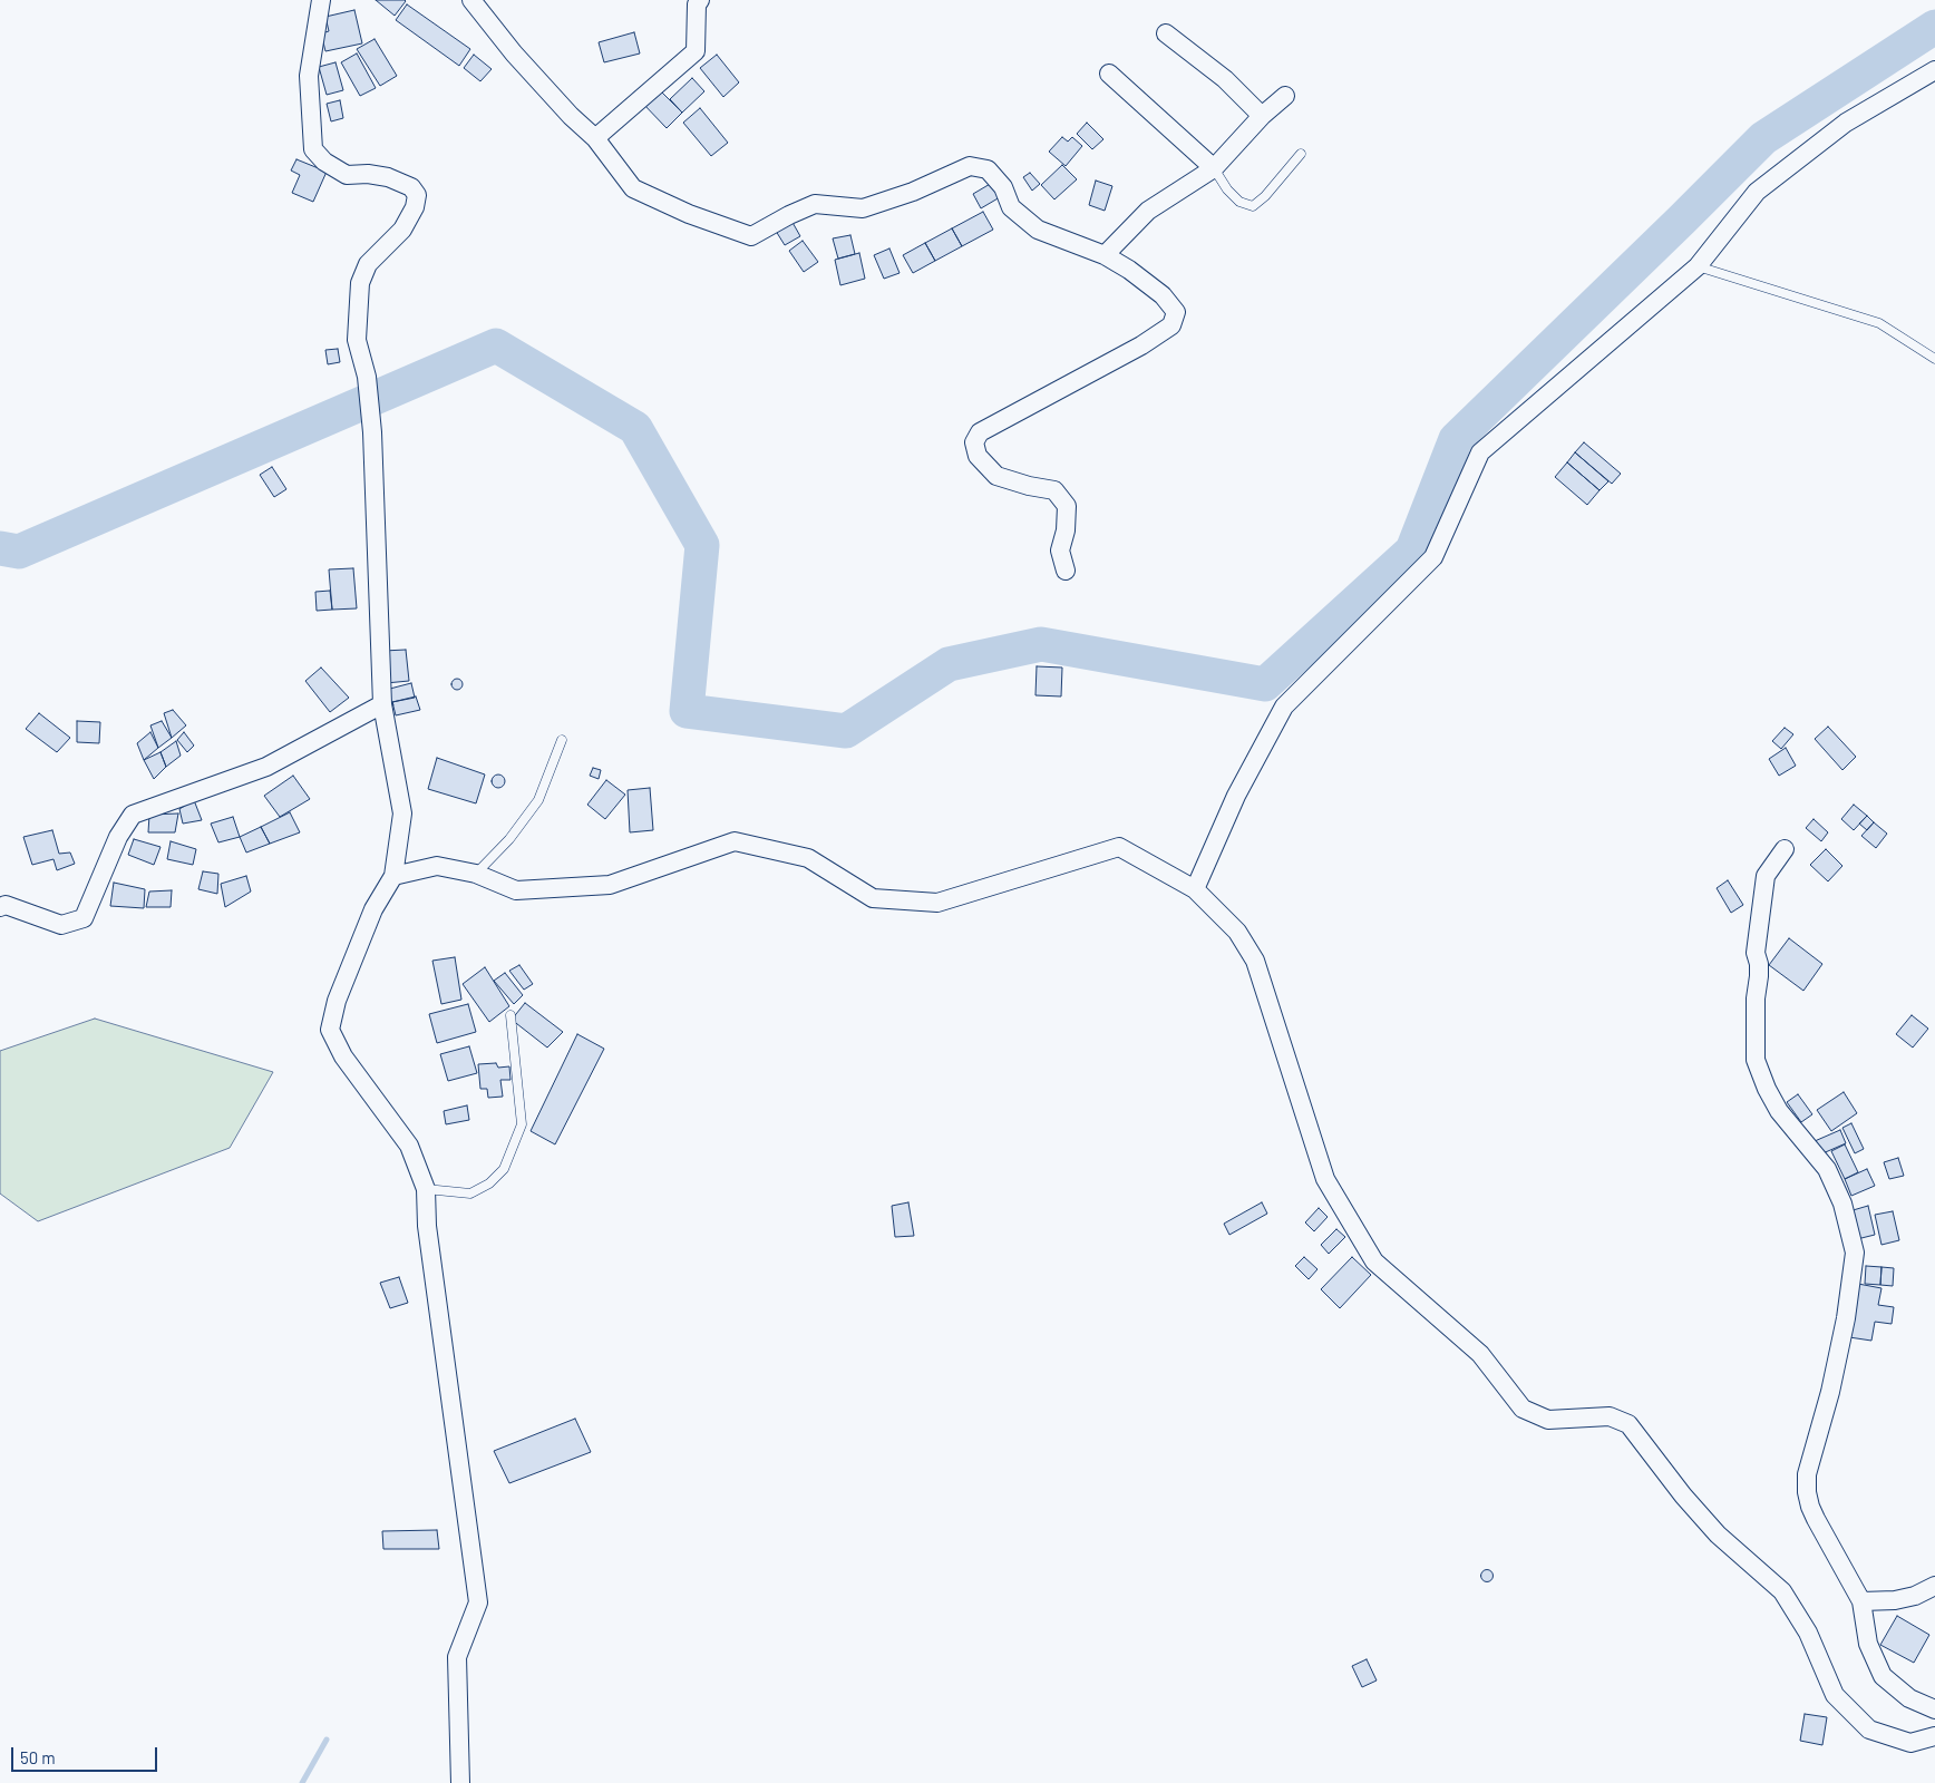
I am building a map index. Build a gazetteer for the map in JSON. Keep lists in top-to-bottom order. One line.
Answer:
{"scale_bar":"50 m"}
